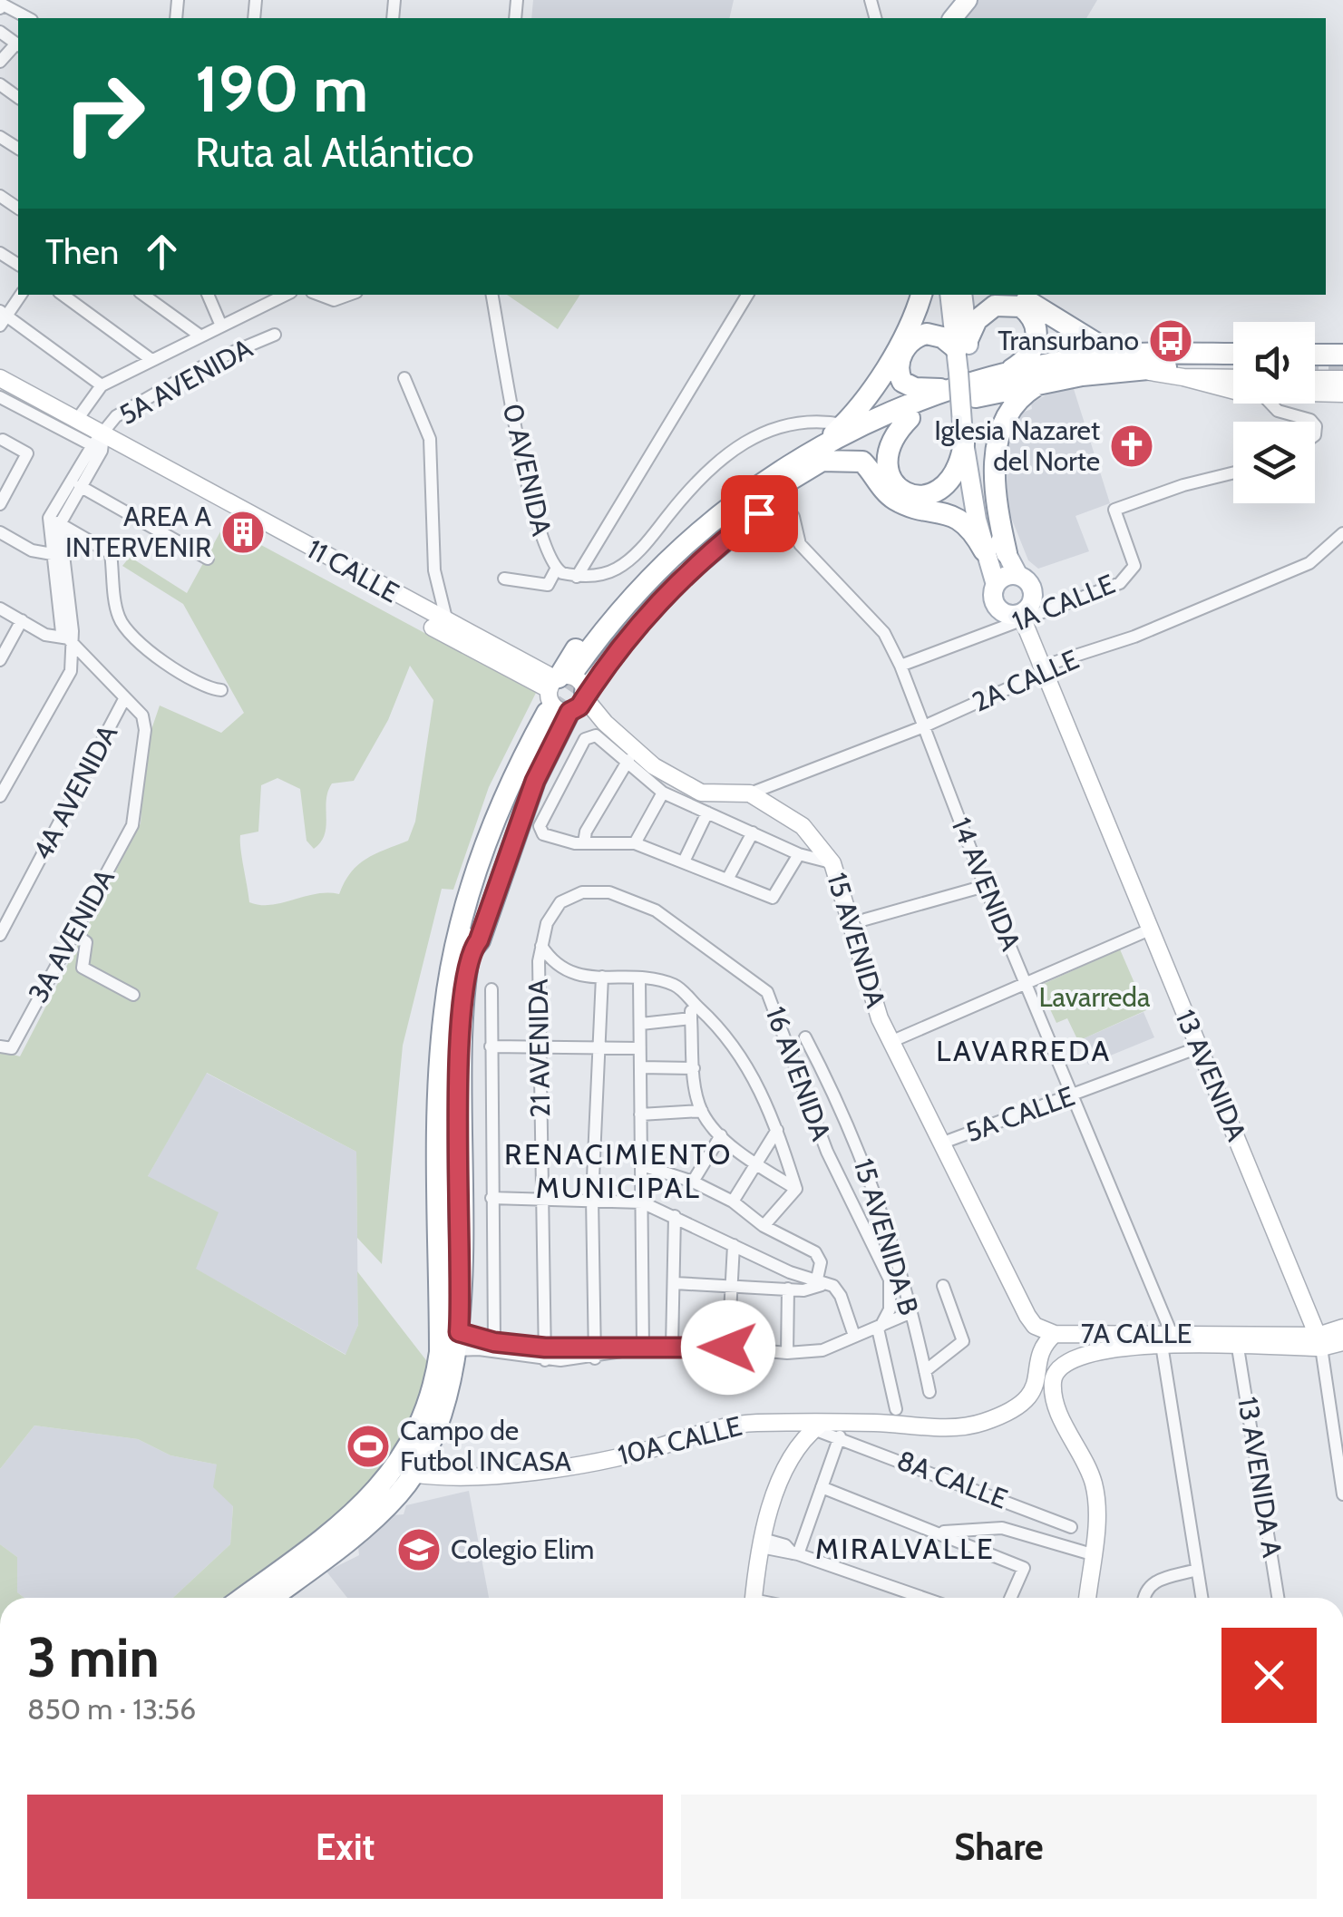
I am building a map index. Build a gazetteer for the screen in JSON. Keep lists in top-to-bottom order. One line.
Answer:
{"streets":{"street":["5A AVENIDA","0 AVENIDA","11 CALLE","1A CALLE","2A CALLE","4A AVENIDA","14 AVENIDA","3A AVENIDA","15 AVENIDA","21 AVENIDA","16 AVENIDA","13 AVENIDA","5A CALLE","15 AVENIDA B","7A CALLE","10A CALLE","13 AVENIDA A","8A CALLE"]},"crossings":[["5A AVENIDA","11 CALLE"],["1A CALLE","14 AVENIDA"],["1A CALLE","13 AVENIDA"],["2A CALLE","14 AVENIDA"],["2A CALLE","15 AVENIDA"],["2A CALLE","13 AVENIDA"],["4A AVENIDA","3A AVENIDA"],["14 AVENIDA","5A CALLE"],["14 AVENIDA","7A CALLE"],["15 AVENIDA","5A CALLE"],["15 AVENIDA","7A CALLE"],["21 AVENIDA","16 AVENIDA"],["13 AVENIDA","5A CALLE"],["13 AVENIDA","7A CALLE"],["7A CALLE","13 AVENIDA A"],["10A CALLE","8A CALLE"]],"districts":["LAVARREDA","RENACIMIENTO MUNICIPAL","MIRALVALLE"],"parks":["Lavarreda"],"places":{"bus stop":["Transurbano"],"church":["Iglesia Nazaret del Norte"],"building":["AREA A INTERVENIR"],"sports":["Campo de Futbol INCASA"],"school or university":["Colegio Elim"]},"page":{"turn":["190 m","Ruta al Atlántico"],"then":"Then","heading":["3 min","850 m · 13:56"],"buttons":["Exit","Share"]}}
